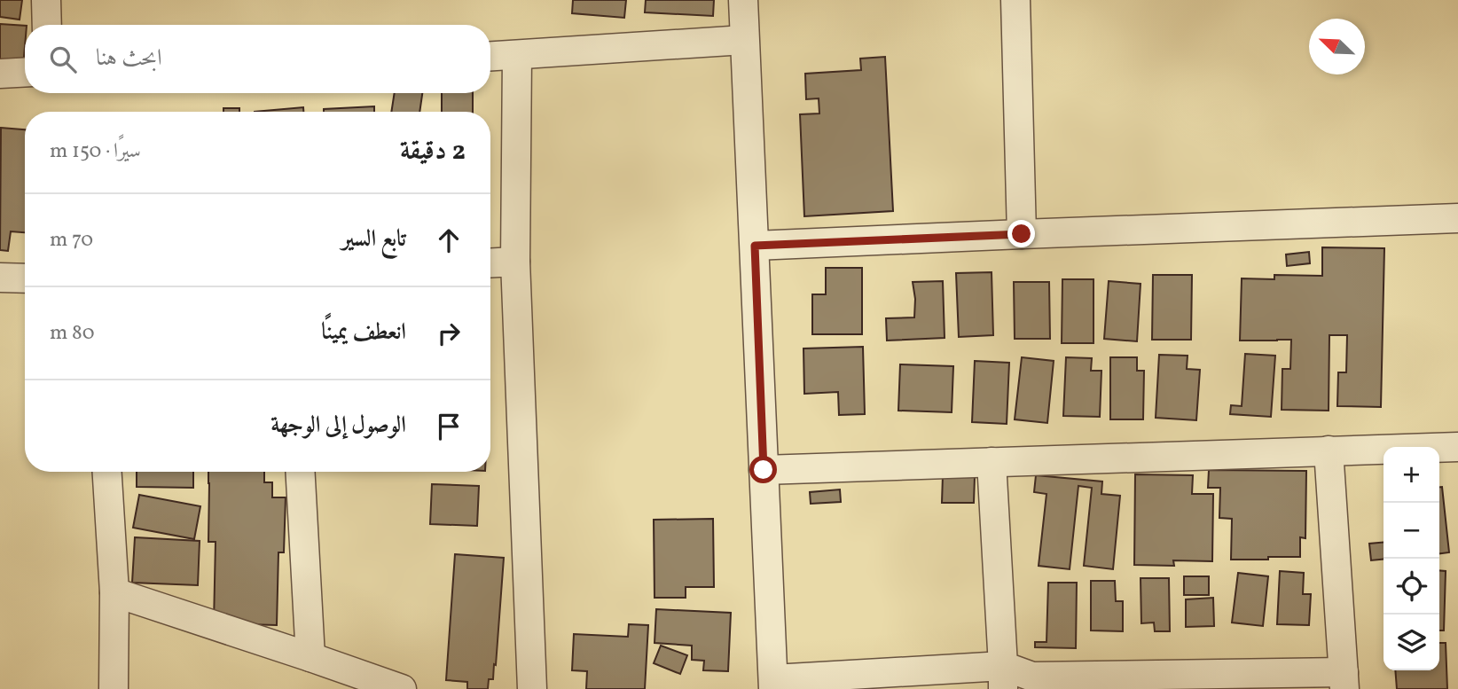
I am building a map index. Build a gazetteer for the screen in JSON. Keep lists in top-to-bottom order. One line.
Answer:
{"north":"top left","page":{"search":"ابحث هنا","heading":["2 دقيقة","سيرًا · 150 m"],"list":[["تابع السير","70 m"],["انعطف يمينًا","80 m"],"الوصول إلى الوجهة"],"map_buttons":["+","−"]}}
